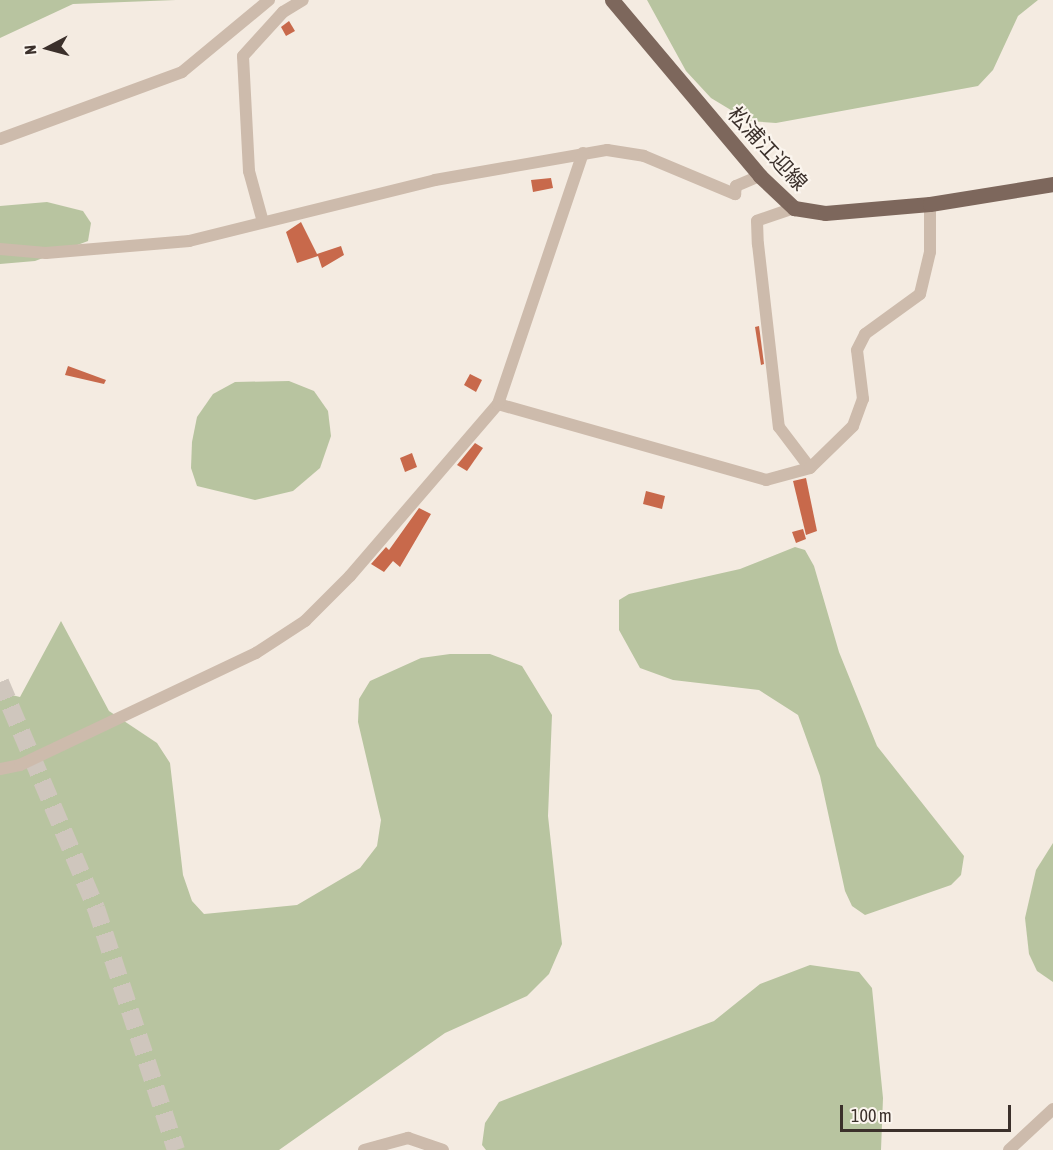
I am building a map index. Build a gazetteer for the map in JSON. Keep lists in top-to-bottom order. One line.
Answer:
{"streets":{"main road":["松浦江迎線"]},"scale_bar":"100 m","north":"left"}
